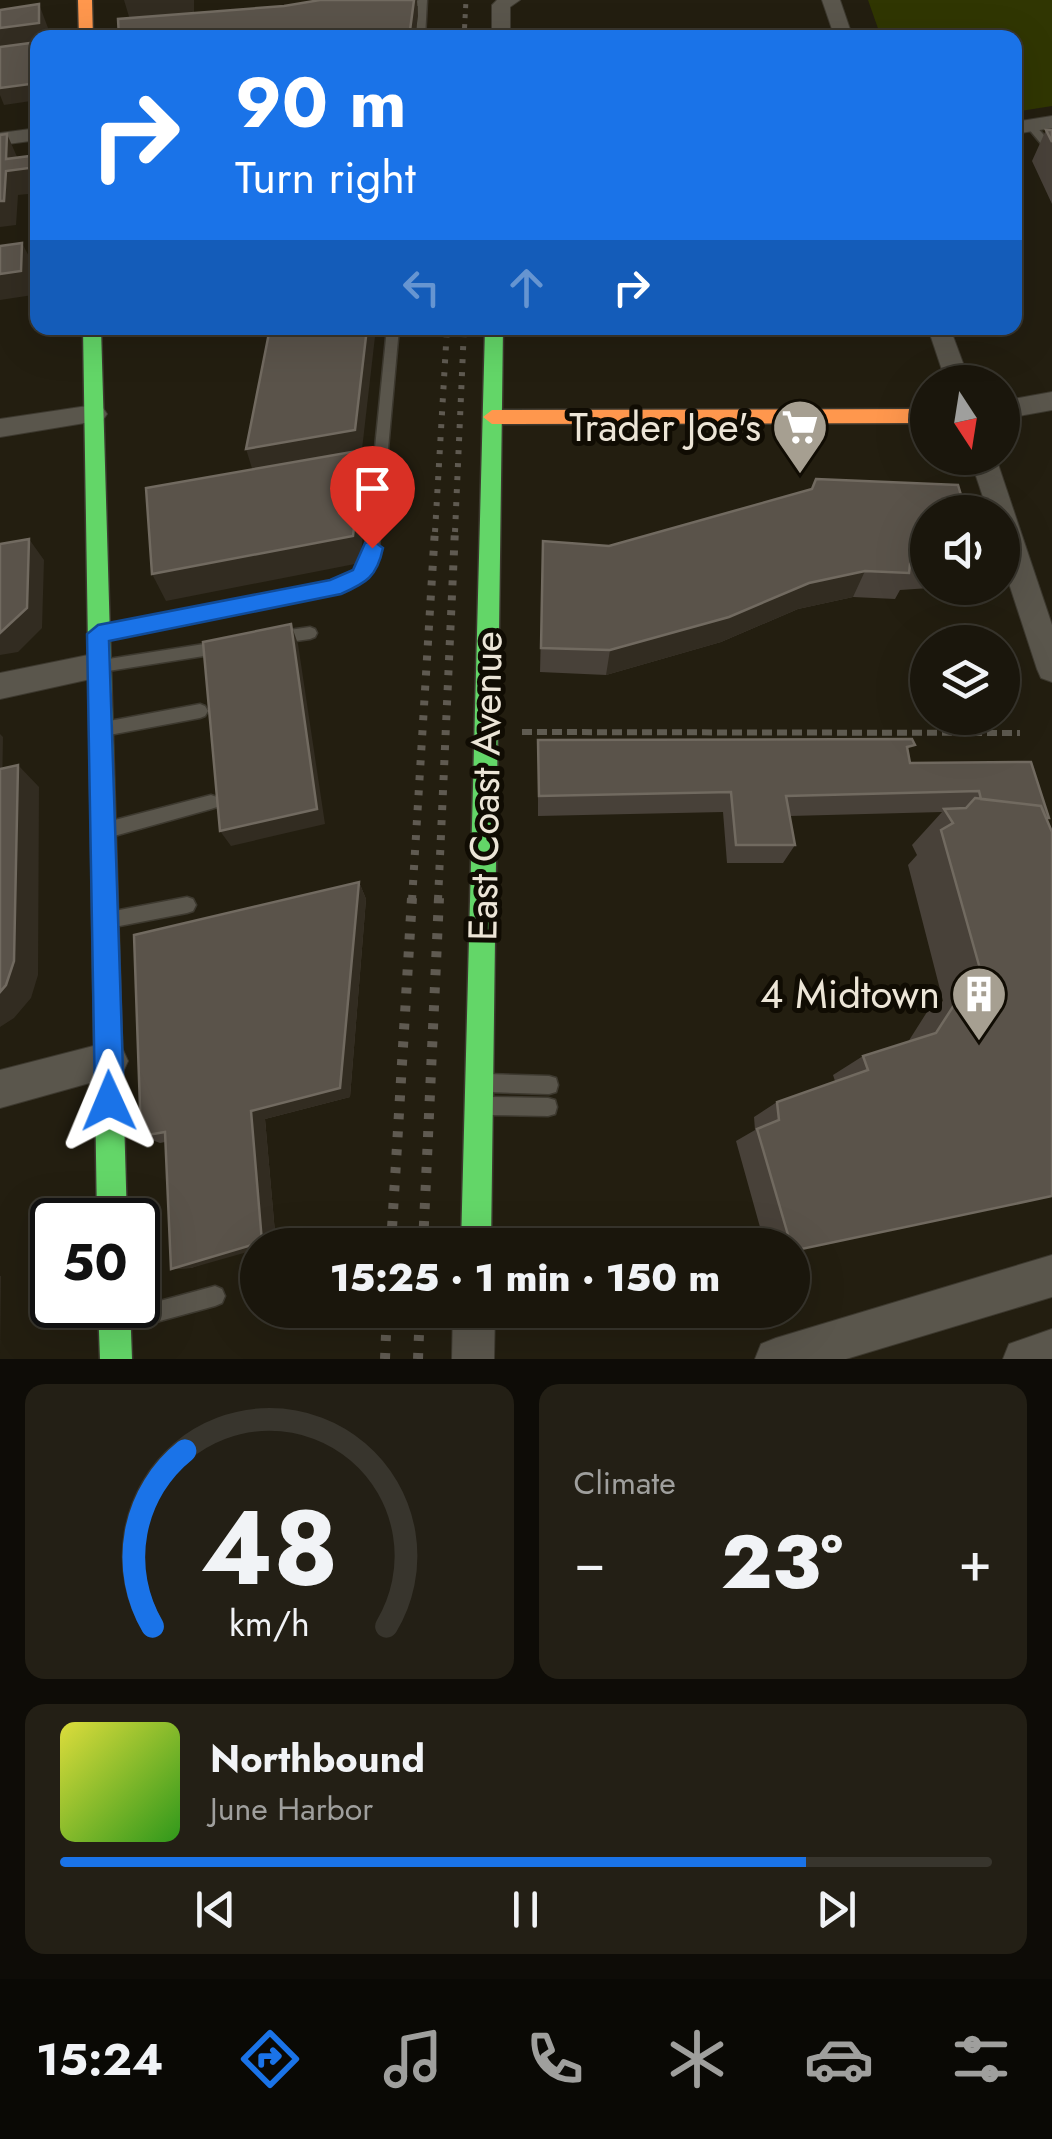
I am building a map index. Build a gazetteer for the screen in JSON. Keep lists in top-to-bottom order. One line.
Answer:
{"streets":{"street":["East Coast Avenue"]},"places":{"supermarket":["Trader Joe's"],"building":["4 Midtown"]},"north":"bottom","page":{"turn":["90 m","Turn right"],"limit":"50","trip":"15:25 · 1 min · 150 m","tile":"Climate","heat":["−","23°","+"],"song":["Northbound","June Harbor"],"tabs":"15:24","gauge":["48","km/h"]}}
